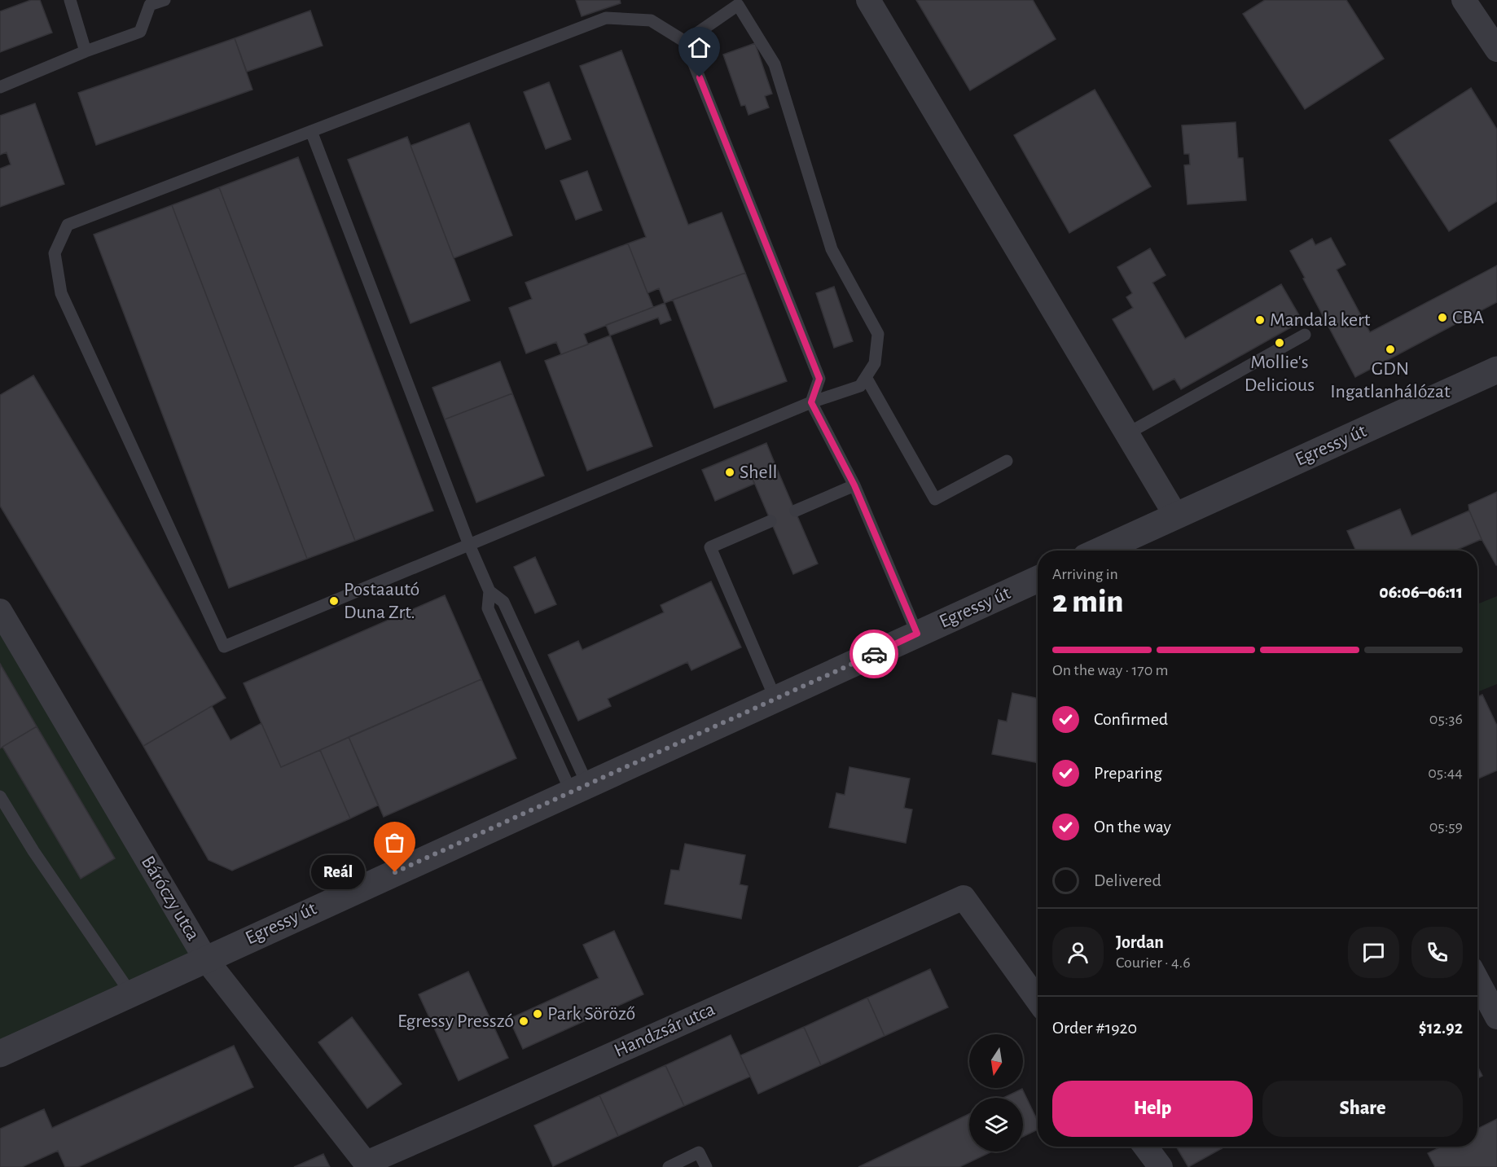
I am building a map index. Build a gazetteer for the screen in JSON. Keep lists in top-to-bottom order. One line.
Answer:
{"streets":{"street":["Egressy út","Báróczy utca","Handzsár utca"]},"crossings":[["Egressy út","Báróczy utca"],["Báróczy utca","Handzsár utca"]],"places":["CBA","Mandala kert","Mollie's Delicious","GDN Ingatlanhálózat","Shell","Postaautó Duna Zrt.","Reál","Park Söröző","Egressy Presszó"],"north":"bottom","page":{"heading":["2 min","Arriving in","06:06–06:11"],"panel":["Jordan","Courier · 4.6","Order #1920","$12.92"],"bar":"On the way · 170 m","list":[["Confirmed","05:36"],["Preparing","05:44"],["On the way","05:59"],"Delivered"],"bubble":"Reál","buttons":["Help","Share"]}}
